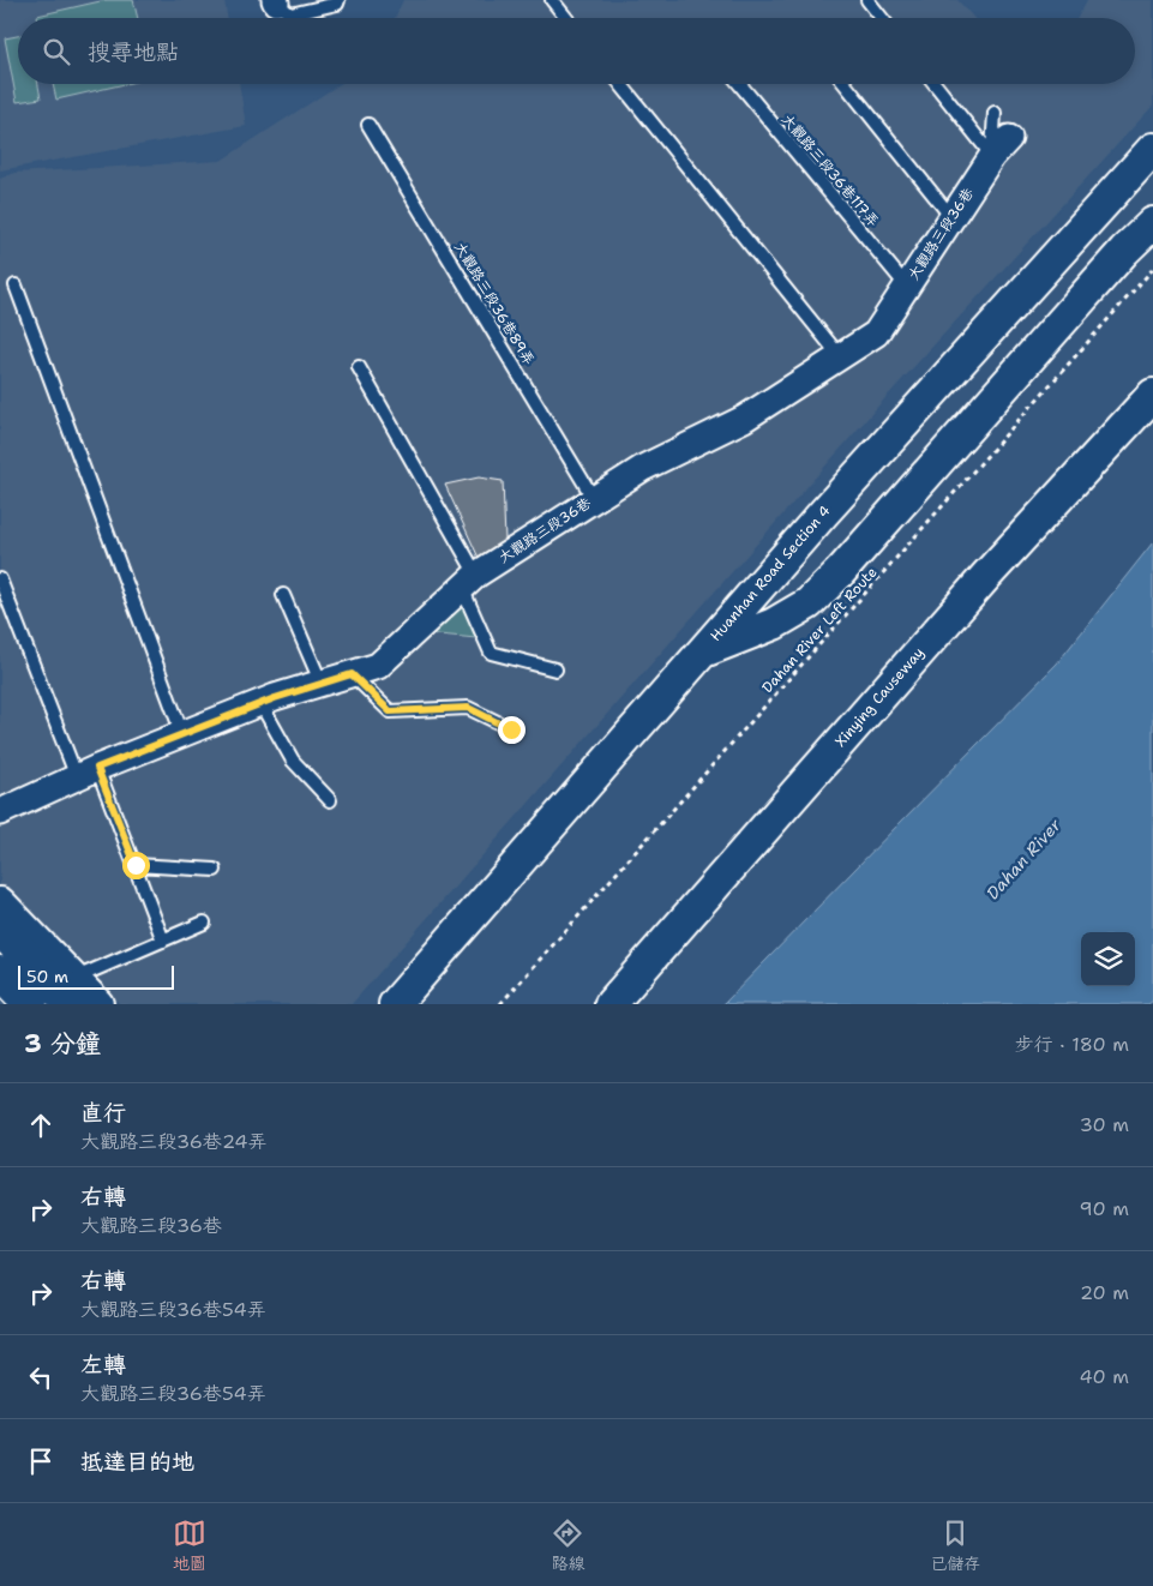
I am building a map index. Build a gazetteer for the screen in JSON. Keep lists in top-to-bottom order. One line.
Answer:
{"streets":{"street":["大觀路三段36巷","Huanhan Road Section 4","Xinying Causeway"],"lane":["大觀路三段36巷117弄","大觀路三段36巷89弄"],"path":["Dahan River Left Route"]},"crossings":[["大觀路三段36巷117弄","大觀路三段36巷"],["大觀路三段36巷","大觀路三段36巷89弄"]],"water":["Dahan River"],"scale_bar":"50 m","page":{"search":"搜尋地點","scale":"50 m","heading":["3 分鐘","步行 · 180 m"],"list":[["直行","大觀路三段36巷24弄","30 m"],["右轉","大觀路三段36巷","90 m"],["右轉","大觀路三段36巷54弄","20 m"],["左轉","大觀路三段36巷54弄","40 m"],"抵達目的地"],"nav":["地圖","路線","已儲存"]}}
